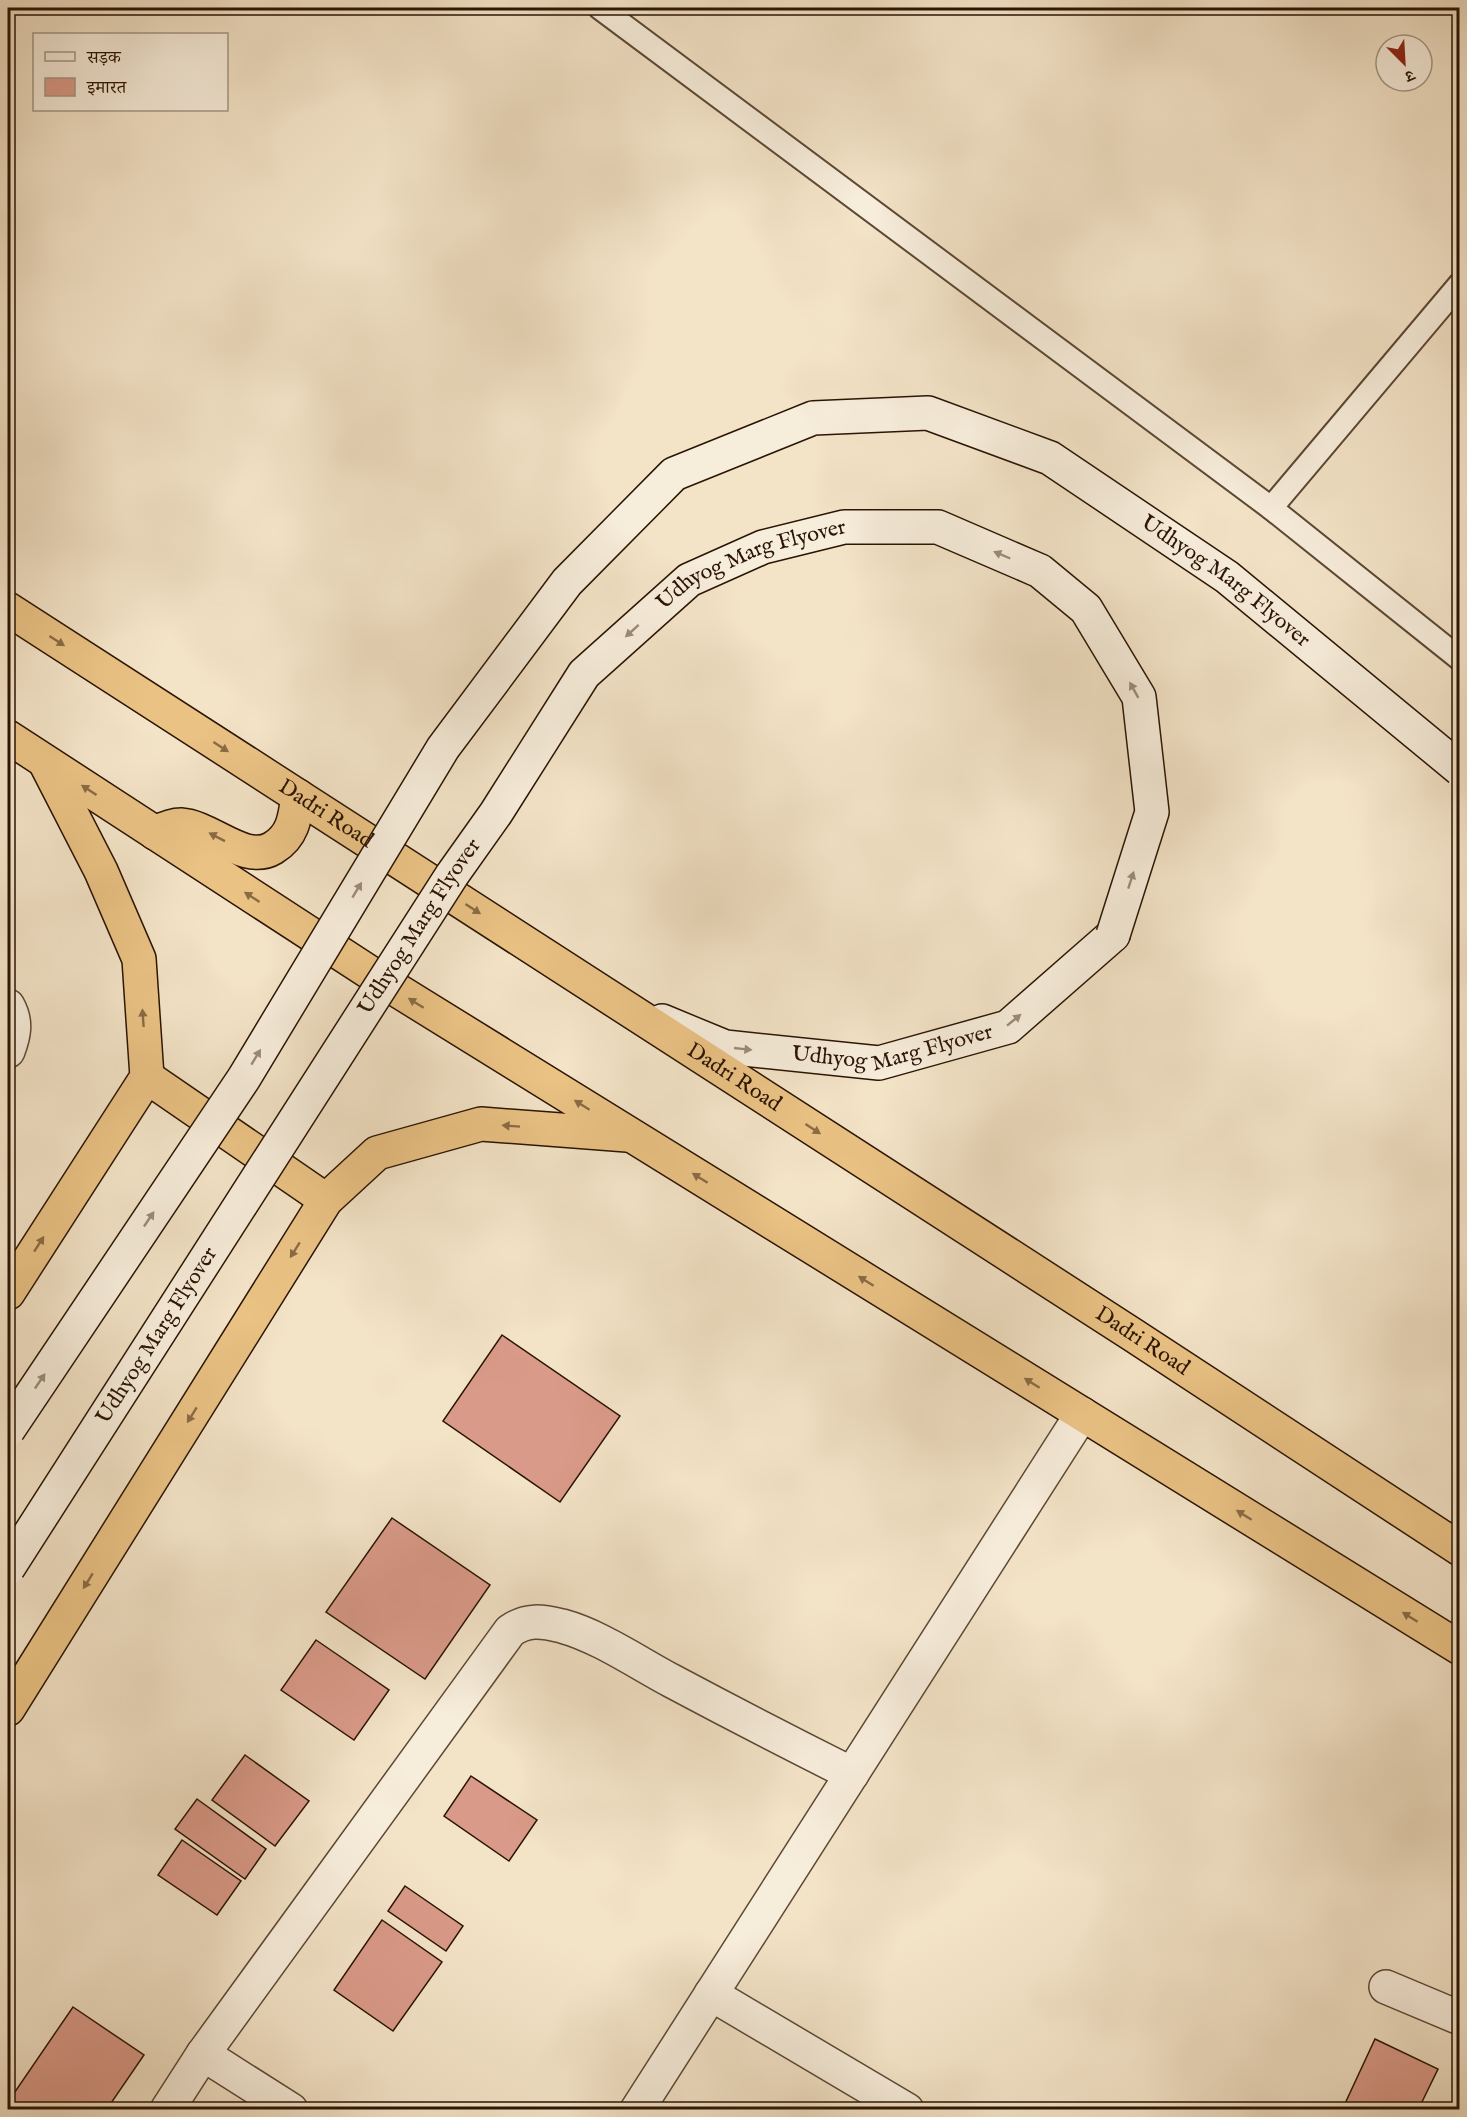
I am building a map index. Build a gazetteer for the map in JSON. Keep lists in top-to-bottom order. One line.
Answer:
{"streets":{"highway":["Dadri Road"],"main road":["Udhyog Marg Flyover"]},"crossings":[["Udhyog Marg Flyover","Dadri Road"]],"legend":["सड़क","इमारत"],"north":"bottom right"}
